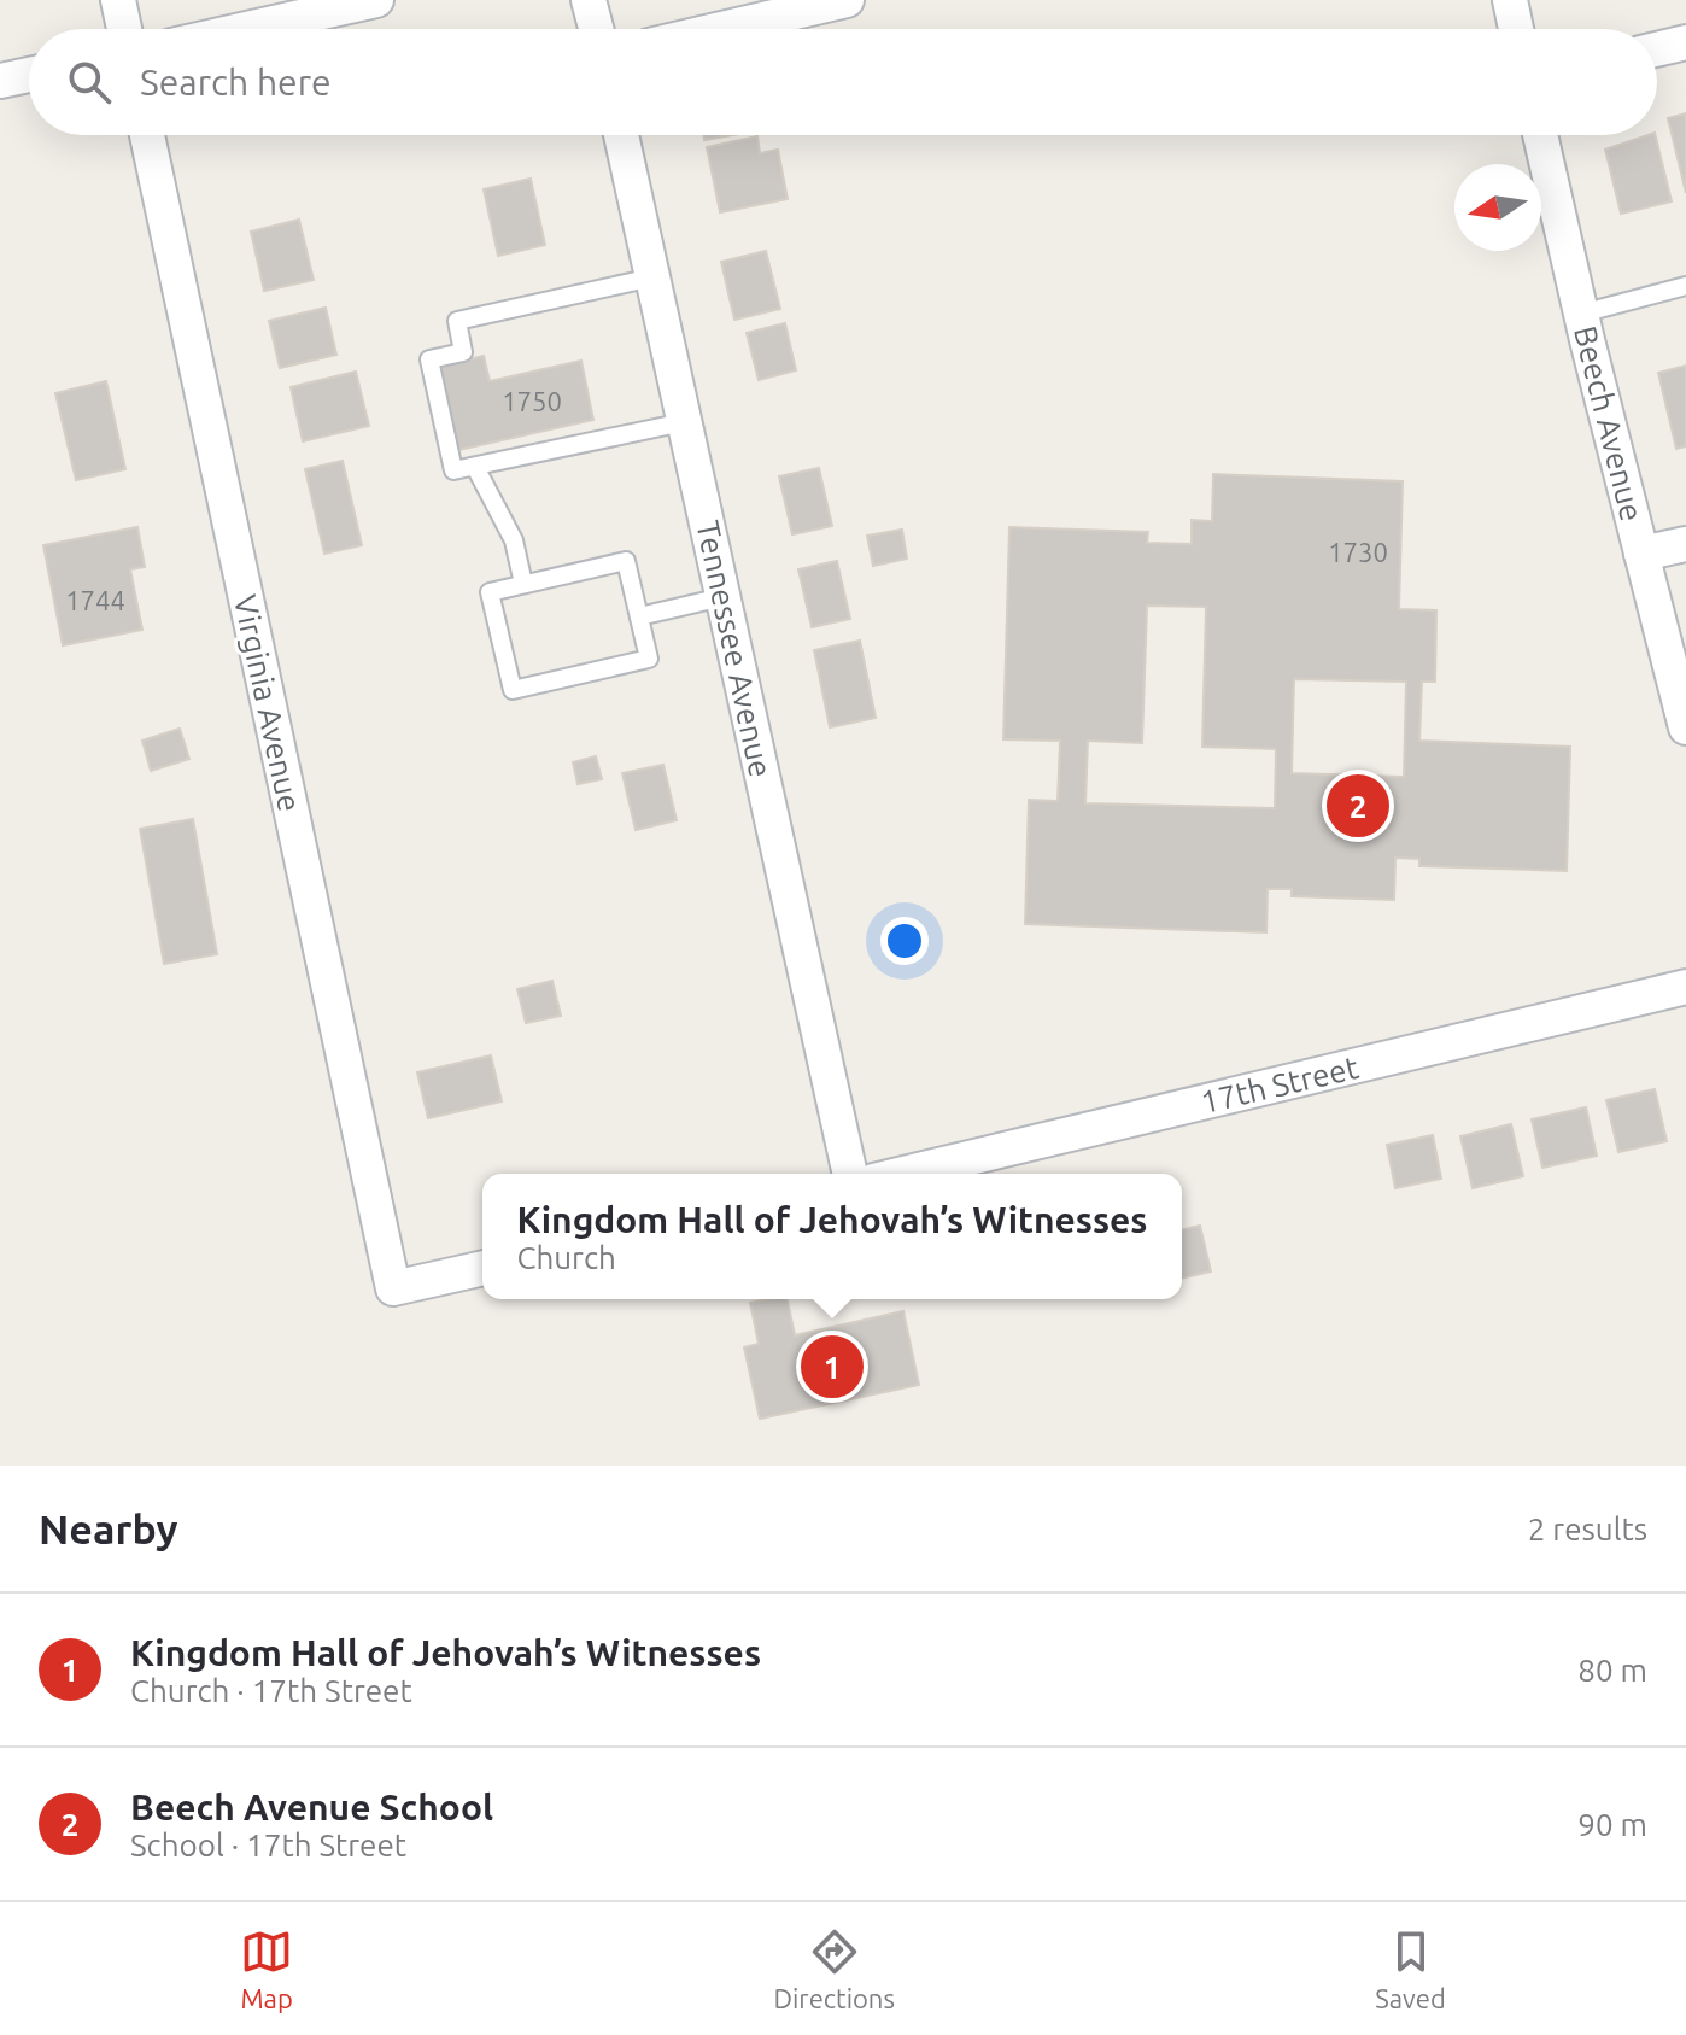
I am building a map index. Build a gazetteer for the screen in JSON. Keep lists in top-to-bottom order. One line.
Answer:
{"streets":{"street":["Beech Avenue","Tennessee Avenue","Virginia Avenue","17th Street"]},"house_numbers":["1750","1730","1744"],"north":"left","page":{"search":"Search here","pins":["2","1"],"popup":["Kingdom Hall of Jehovah’s Witnesses","Church"],"heading":["Nearby","2 results"],"list":[{"mark":"1","name":"Kingdom Hall of Jehovah’s Witnesses","note":"Church · 17th Street","value":"80 m"},{"mark":"2","name":"Beech Avenue School","note":"School · 17th Street","value":"90 m"}],"nav":["Map","Directions","Saved"]}}
